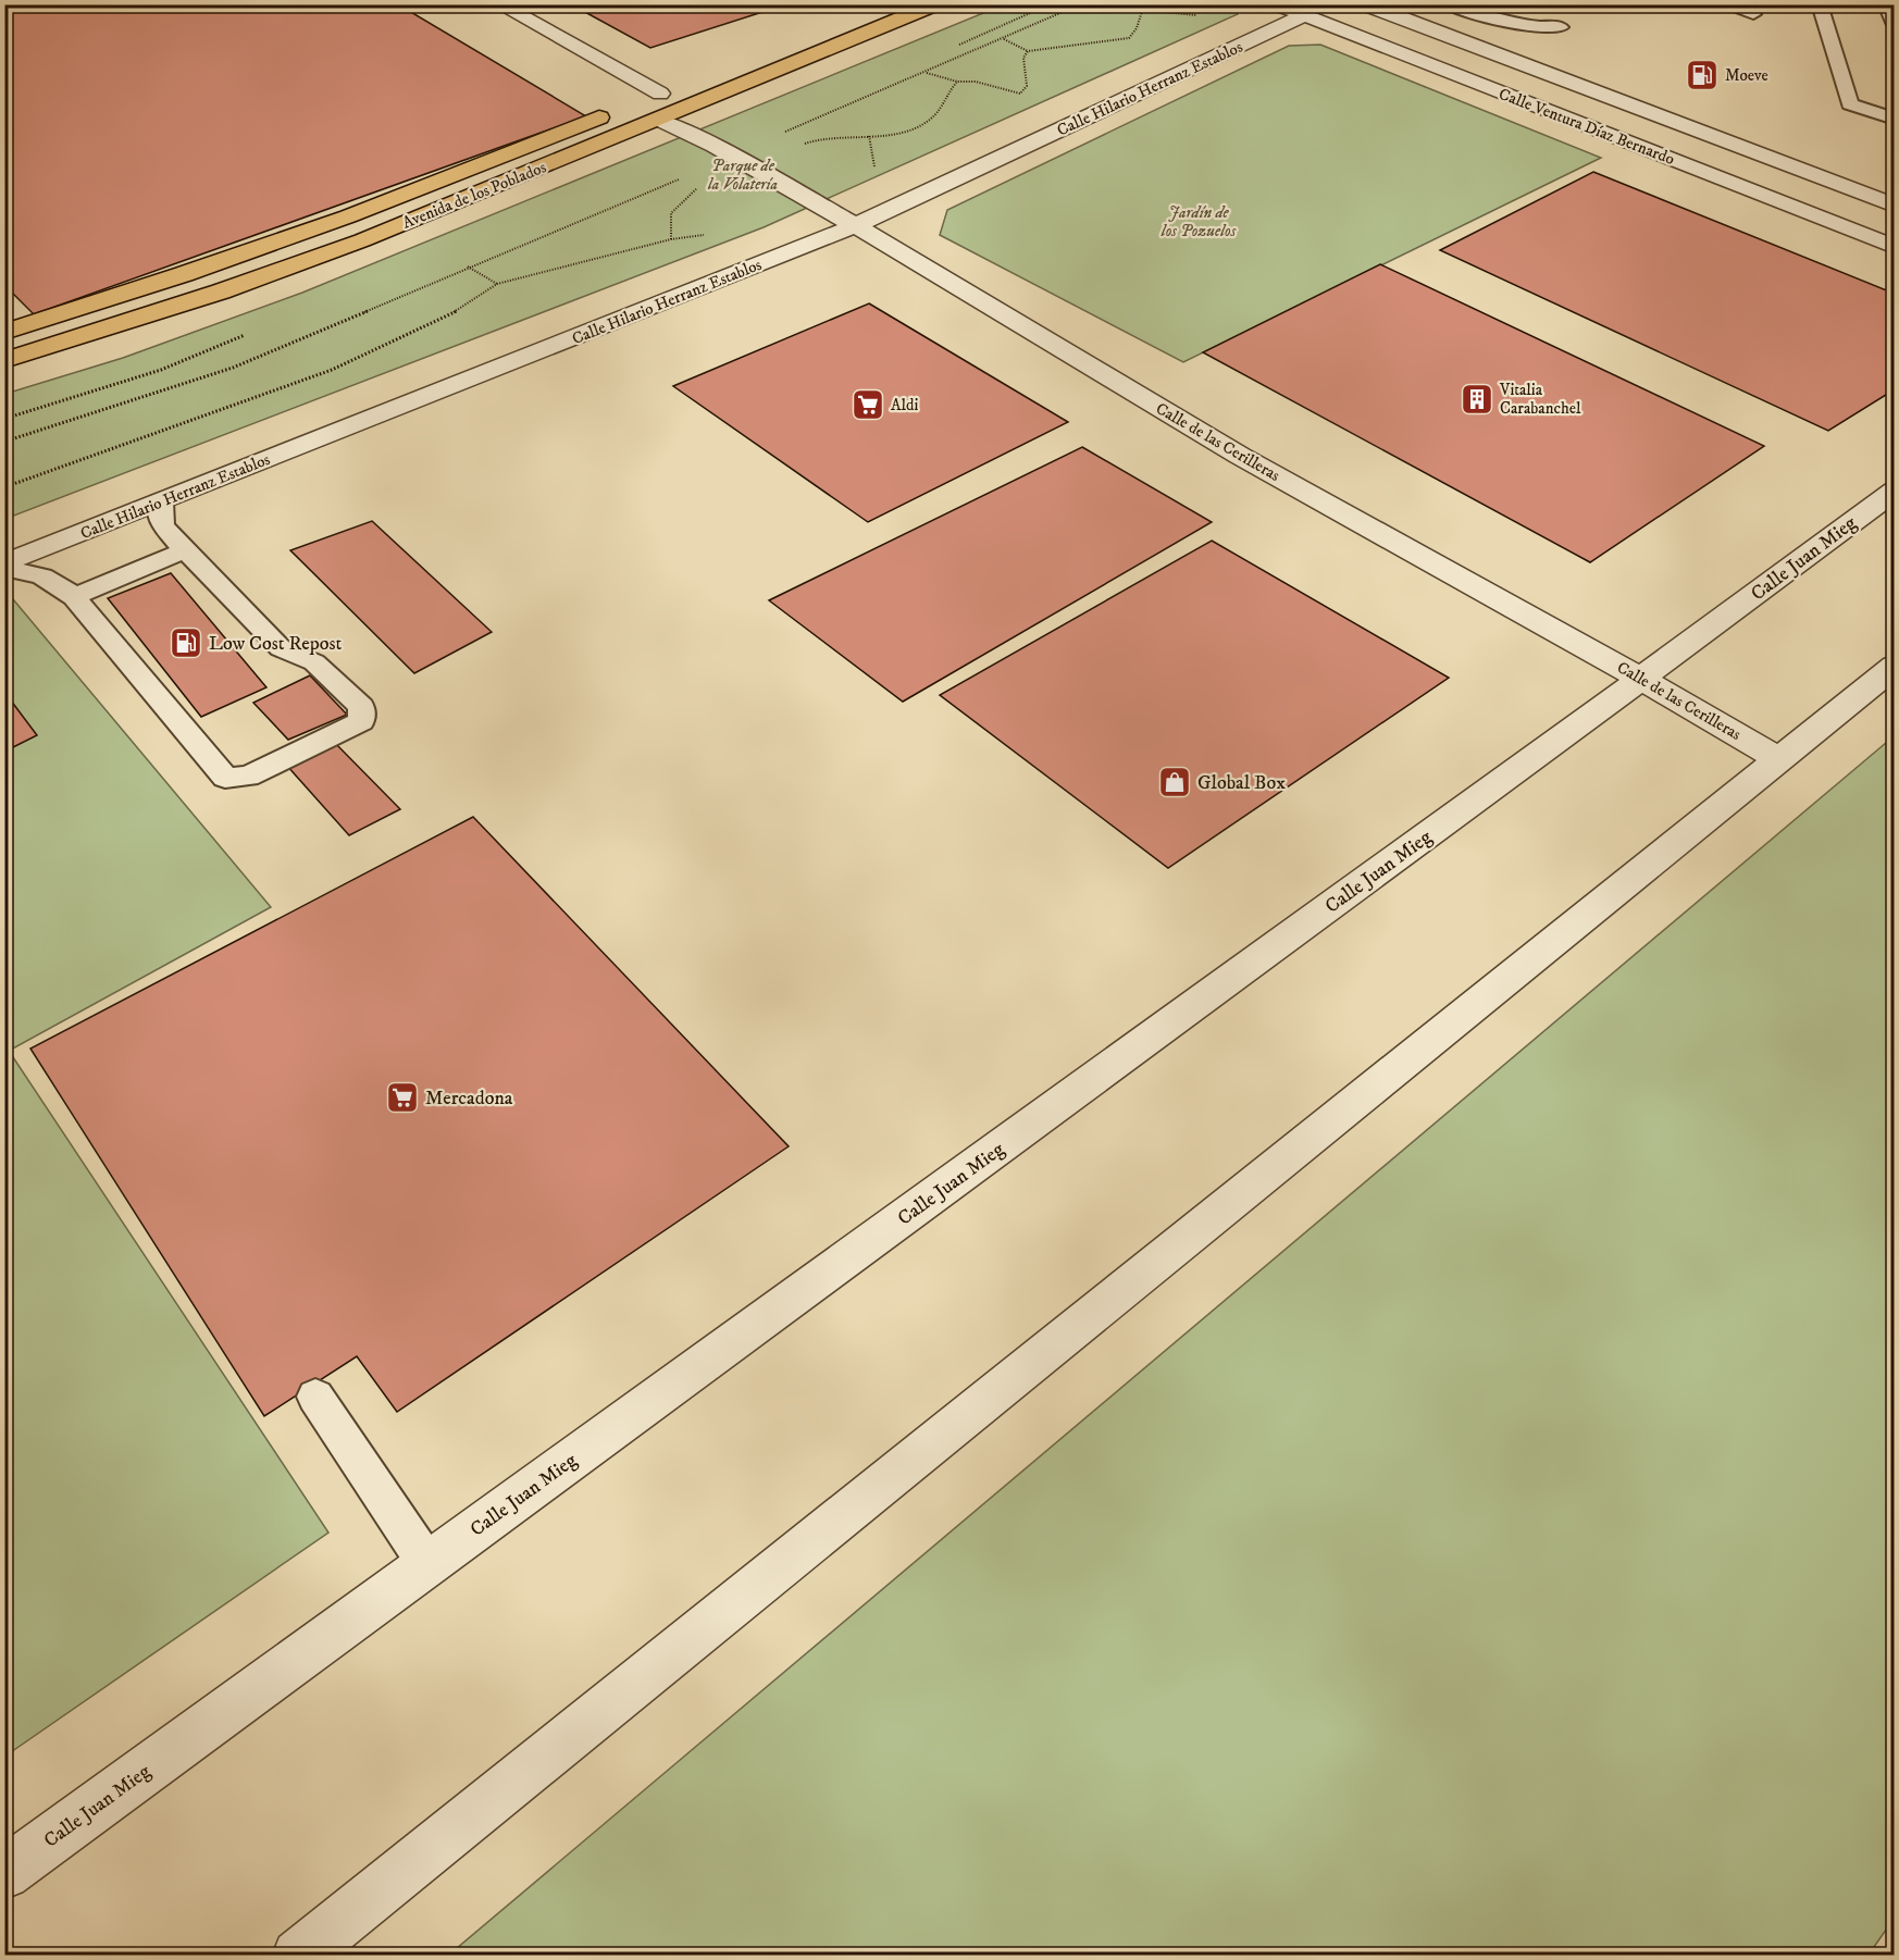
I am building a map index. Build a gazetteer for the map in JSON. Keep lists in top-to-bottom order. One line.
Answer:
{"streets":{"main road":["Avenida de los Poblados"],"street":["Calle Hilario Herranz Establos","Calle Ventura Díaz Bernardo","Calle de las Cerilleras","Calle Juan Mieg"]},"crossings":[["Calle Hilario Herranz Establos","Calle Ventura Díaz Bernardo"],["Calle Hilario Herranz Establos","Calle de las Cerilleras"],["Avenida de los Poblados","Calle de las Cerilleras"],["Calle de las Cerilleras","Calle Juan Mieg"]],"parks":["Parque de la Volatería","Jardín de los Pozuelos"],"places":{"fuel station":["Moeve","Low Cost Repost"],"building":["Vitalia Carabanchel"],"supermarket":["Aldi","Mercadona"],"shop":["Global Box"]}}
